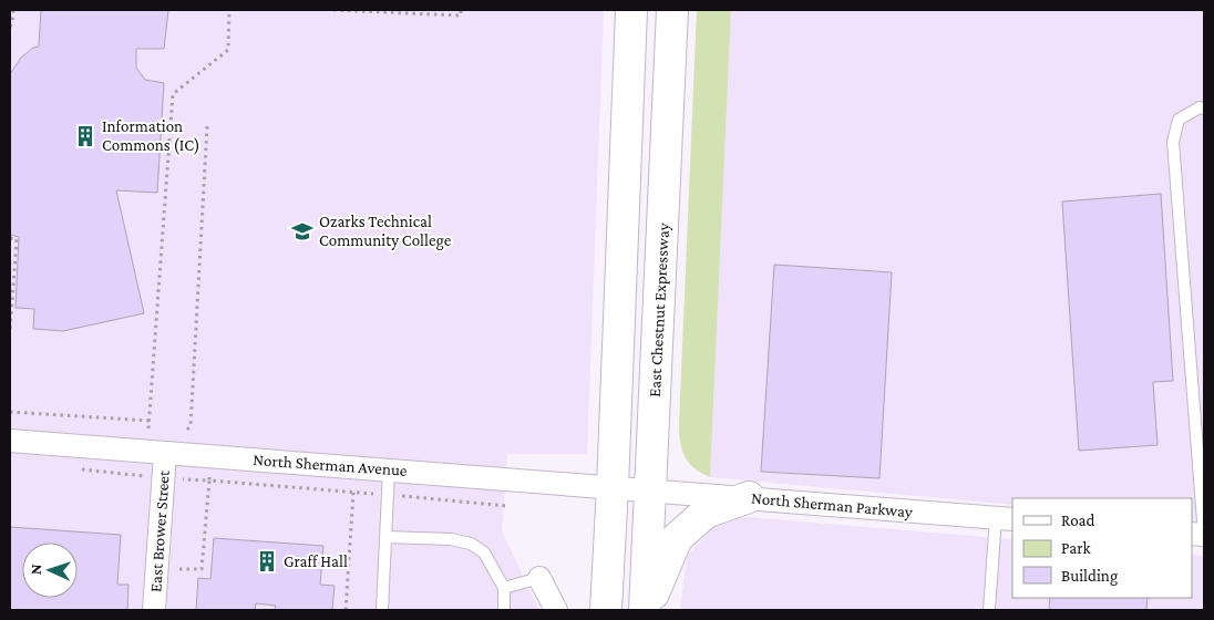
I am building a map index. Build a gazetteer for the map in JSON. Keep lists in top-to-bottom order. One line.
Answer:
{"streets":{"main road":["East Chestnut Expressway"],"street":["North Sherman Avenue","North Sherman Parkway","East Brower Street"]},"crossings":[["East Chestnut Expressway","North Sherman Avenue"],["East Chestnut Expressway","North Sherman Parkway"],["North Sherman Avenue","North Sherman Parkway"],["North Sherman Avenue","East Brower Street"]],"places":{"building":["Information Commons (IC)","Graff Hall"],"school or university":["Ozarks Technical Community College"]},"legend":["Road","Park","Building"],"north":"left"}
